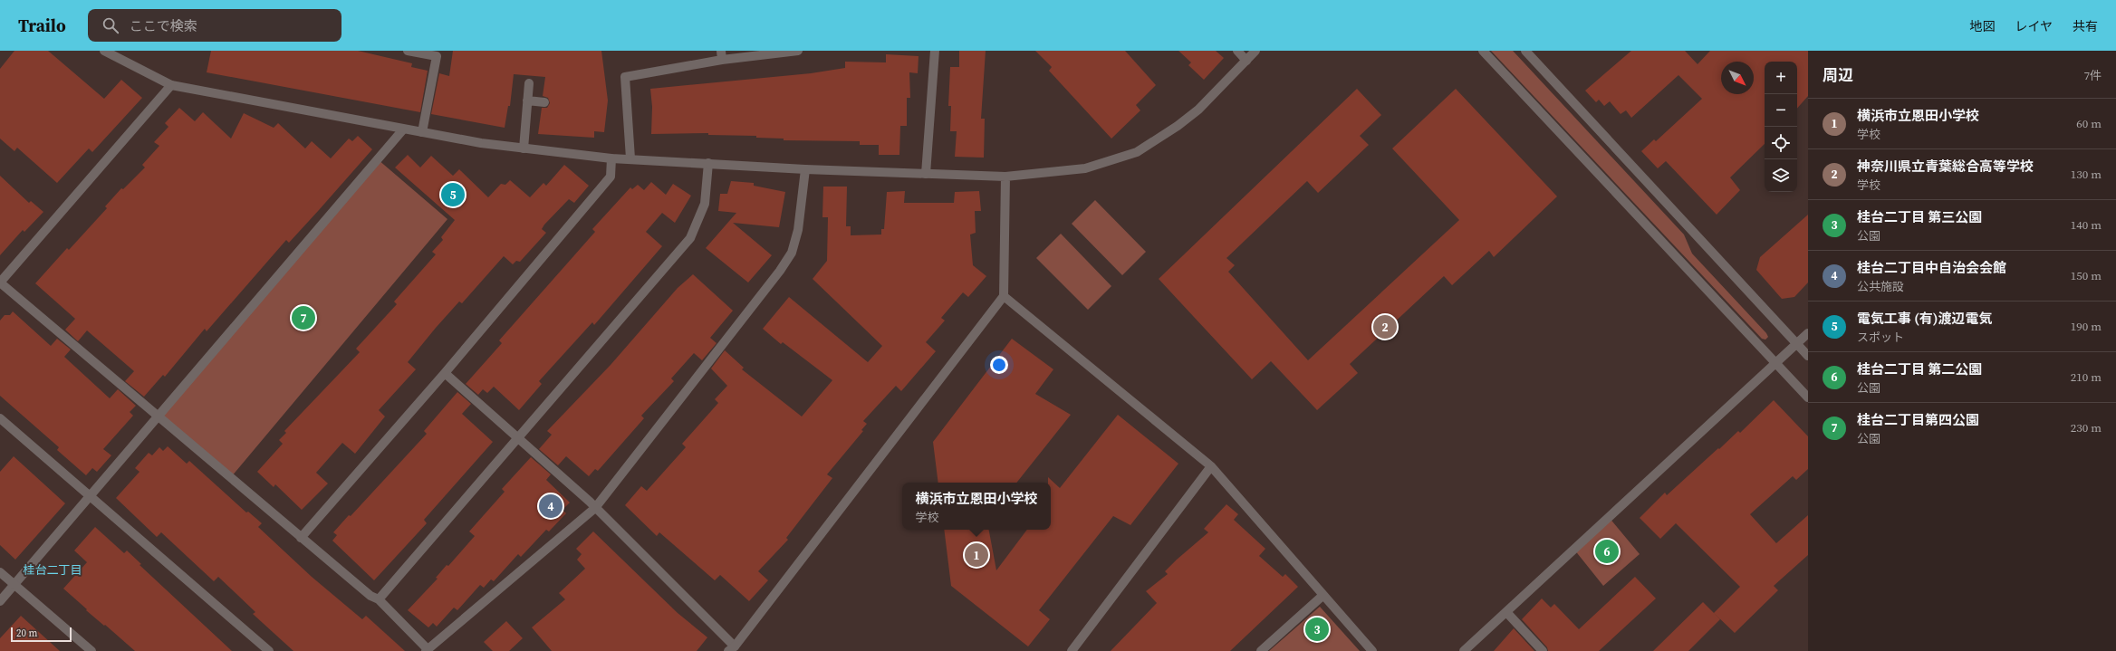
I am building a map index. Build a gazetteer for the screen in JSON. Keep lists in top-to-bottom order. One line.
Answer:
{"districts":["桂台二丁目"],"scale_bar":"20 m","north":"bottom right","page":{"header":"Trailo","search":"ここで検索","nav":["地図","レイヤ","共有"],"heading":["周辺","7件"],"map_buttons":["+","−"],"list":[{"mark":"1","name":"横浜市立恩田小学校","note":"学校","value":"60 m"},{"mark":"2","name":"神奈川県立青葉総合高等学校","note":"学校","value":"130 m"},{"mark":"3","name":"桂台二丁目 第三公園","note":"公園","value":"140 m"},{"mark":"4","name":"桂台二丁目中自治会会館","note":"公共施設","value":"150 m"},{"mark":"5","name":"電気工事 (有)渡辺電気","note":"スポット","value":"190 m"},{"mark":"6","name":"桂台二丁目 第二公園","note":"公園","value":"210 m"},{"mark":"7","name":"桂台二丁目第四公園","note":"公園","value":"230 m"}],"pins":["5","7","2","4","6","1","3"],"popup":["横浜市立恩田小学校","学校"],"scale":"20 m"}}
